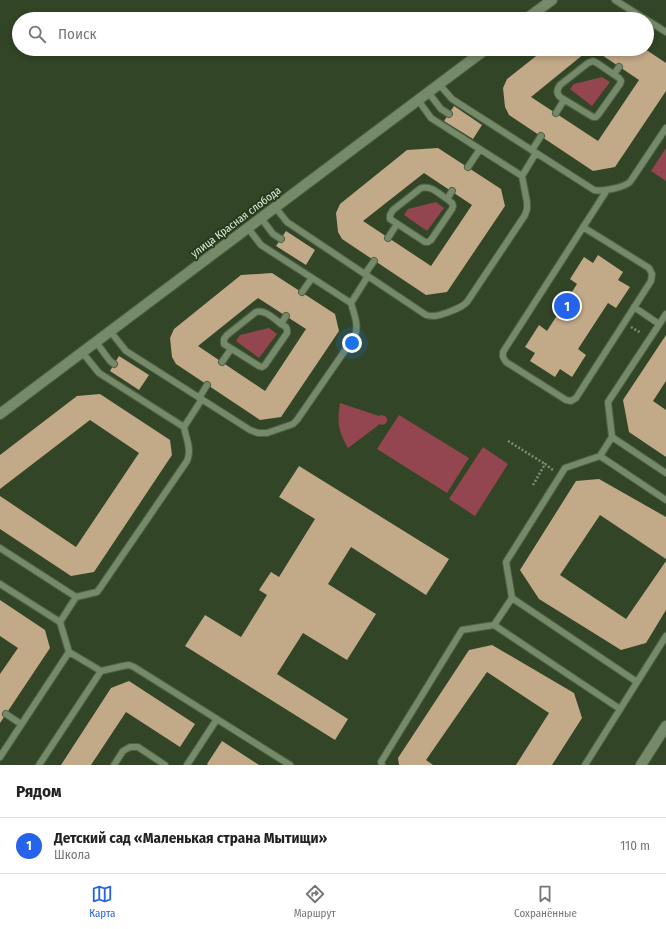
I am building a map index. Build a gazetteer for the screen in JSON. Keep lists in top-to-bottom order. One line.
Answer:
{"streets":{"street":["улица Красная слобода"]},"page":{"search":"Поиск","pins":"1","heading":"Рядом","list":[{"mark":"1","name":"Детский сад «Маленькая страна Мытищи»","note":"Школа","value":"110 m"}],"nav":["Карта","Маршрут","Сохранённые"]}}
